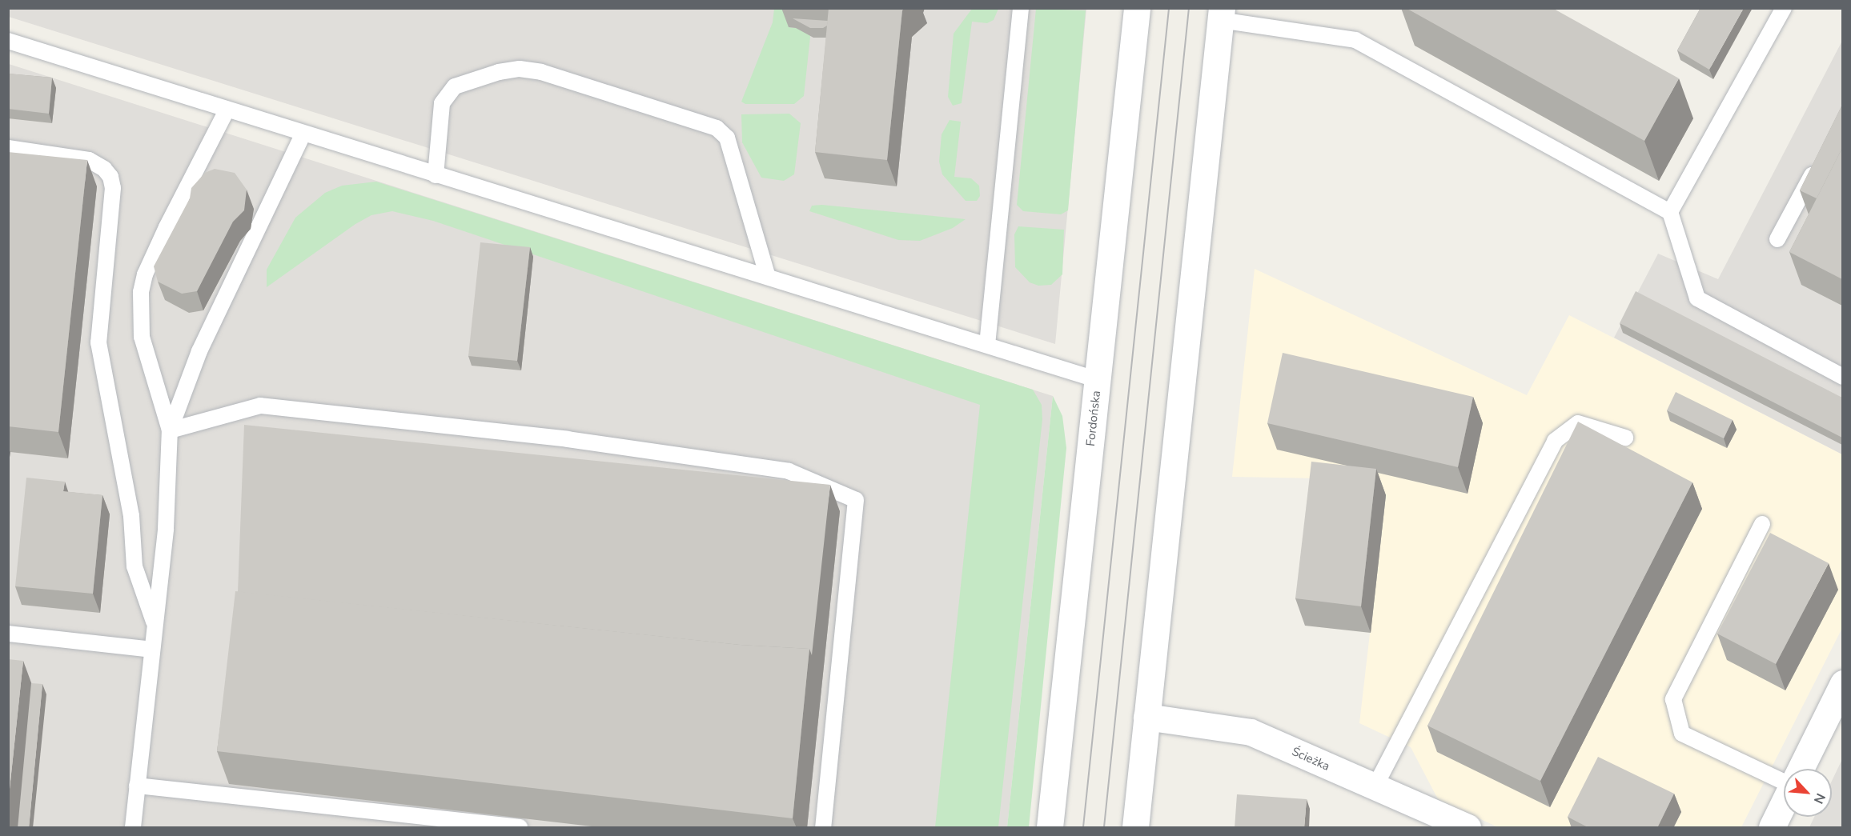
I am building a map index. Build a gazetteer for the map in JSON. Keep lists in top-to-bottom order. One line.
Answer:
{"streets":{"main road":["Fordońska","Ścieżka"]},"north":"bottom right"}
